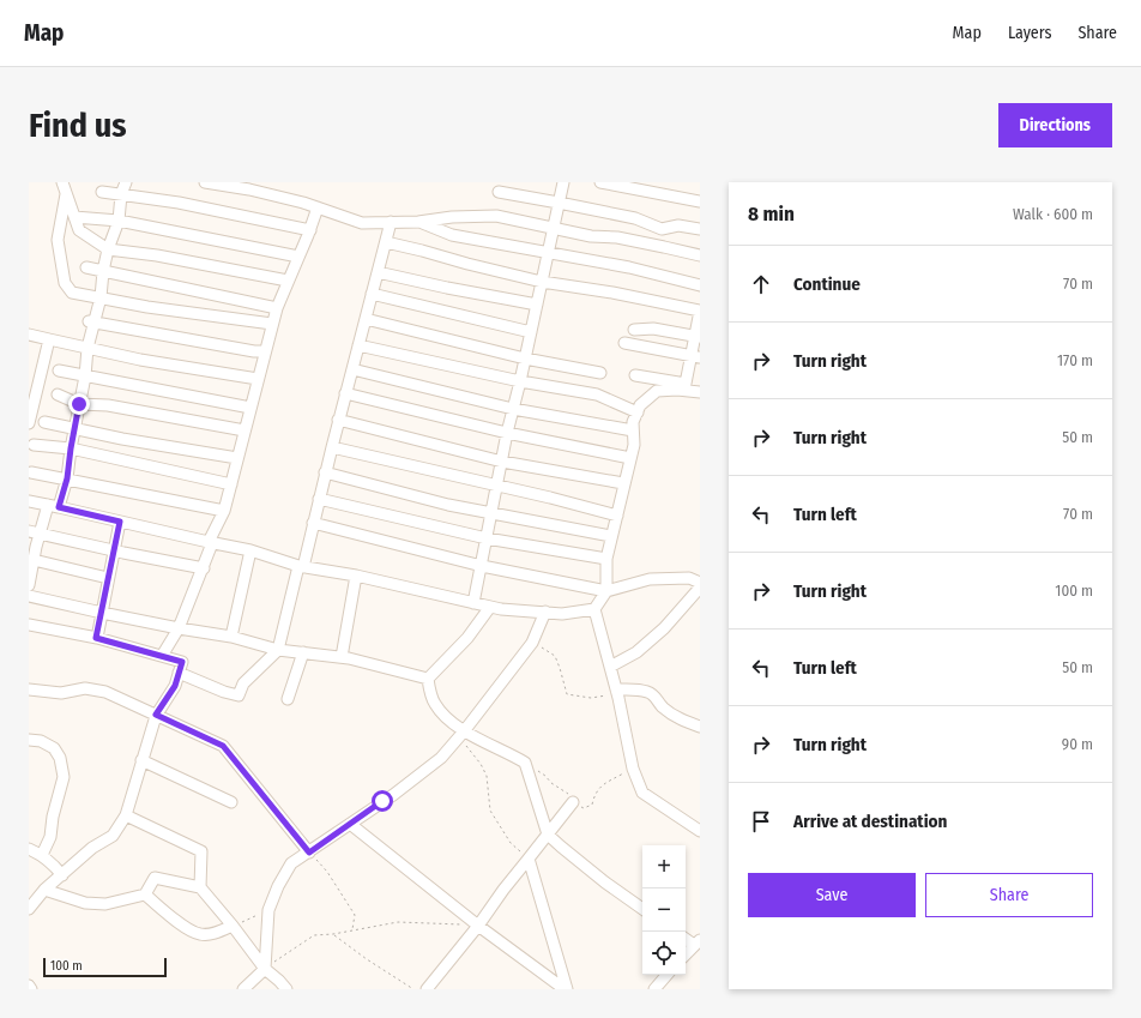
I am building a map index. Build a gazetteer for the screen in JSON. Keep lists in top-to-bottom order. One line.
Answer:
{"scale_bar":"100 m","page":{"header":"Map","nav":["Map","Layers","Share"],"buttons":["Directions",["Save","Share"]],"title":"Find us","heading":["8 min","Walk · 600 m"],"list":[["Continue","70 m"],["Turn right","170 m"],["Turn right","50 m"],["Turn left","70 m"],["Turn right","100 m"],["Turn left","50 m"],["Turn right","90 m"],"Arrive at destination"],"map_buttons":["+","−"],"scale":"100 m"}}
